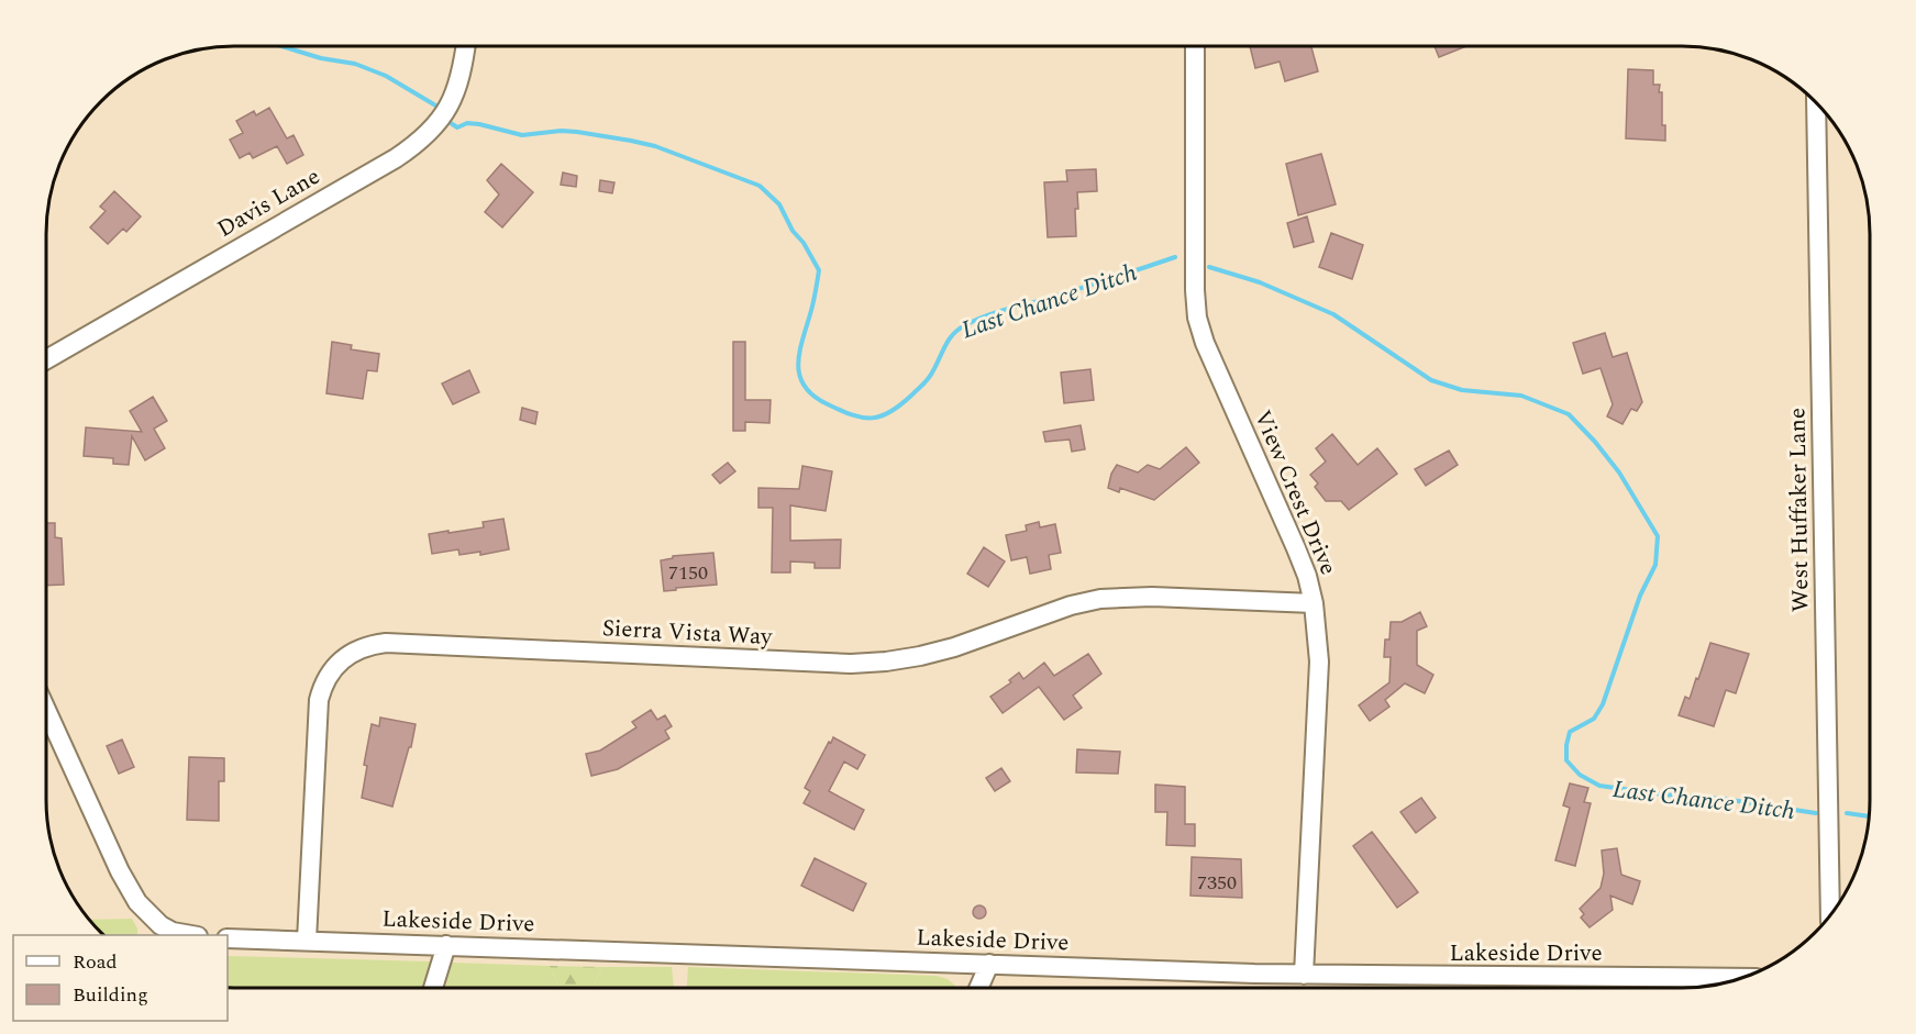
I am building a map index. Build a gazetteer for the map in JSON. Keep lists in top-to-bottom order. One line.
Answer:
{"streets":{"street":["Davis Lane","View Crest Drive","West Huffaker Lane","Sierra Vista Way","Lakeside Drive"]},"crossings":[["View Crest Drive","Sierra Vista Way"],["View Crest Drive","Lakeside Drive"],["Sierra Vista Way","Lakeside Drive"]],"water":["Last Chance Ditch"],"house_numbers":["7150","7350"],"legend":["Road","Building"]}
